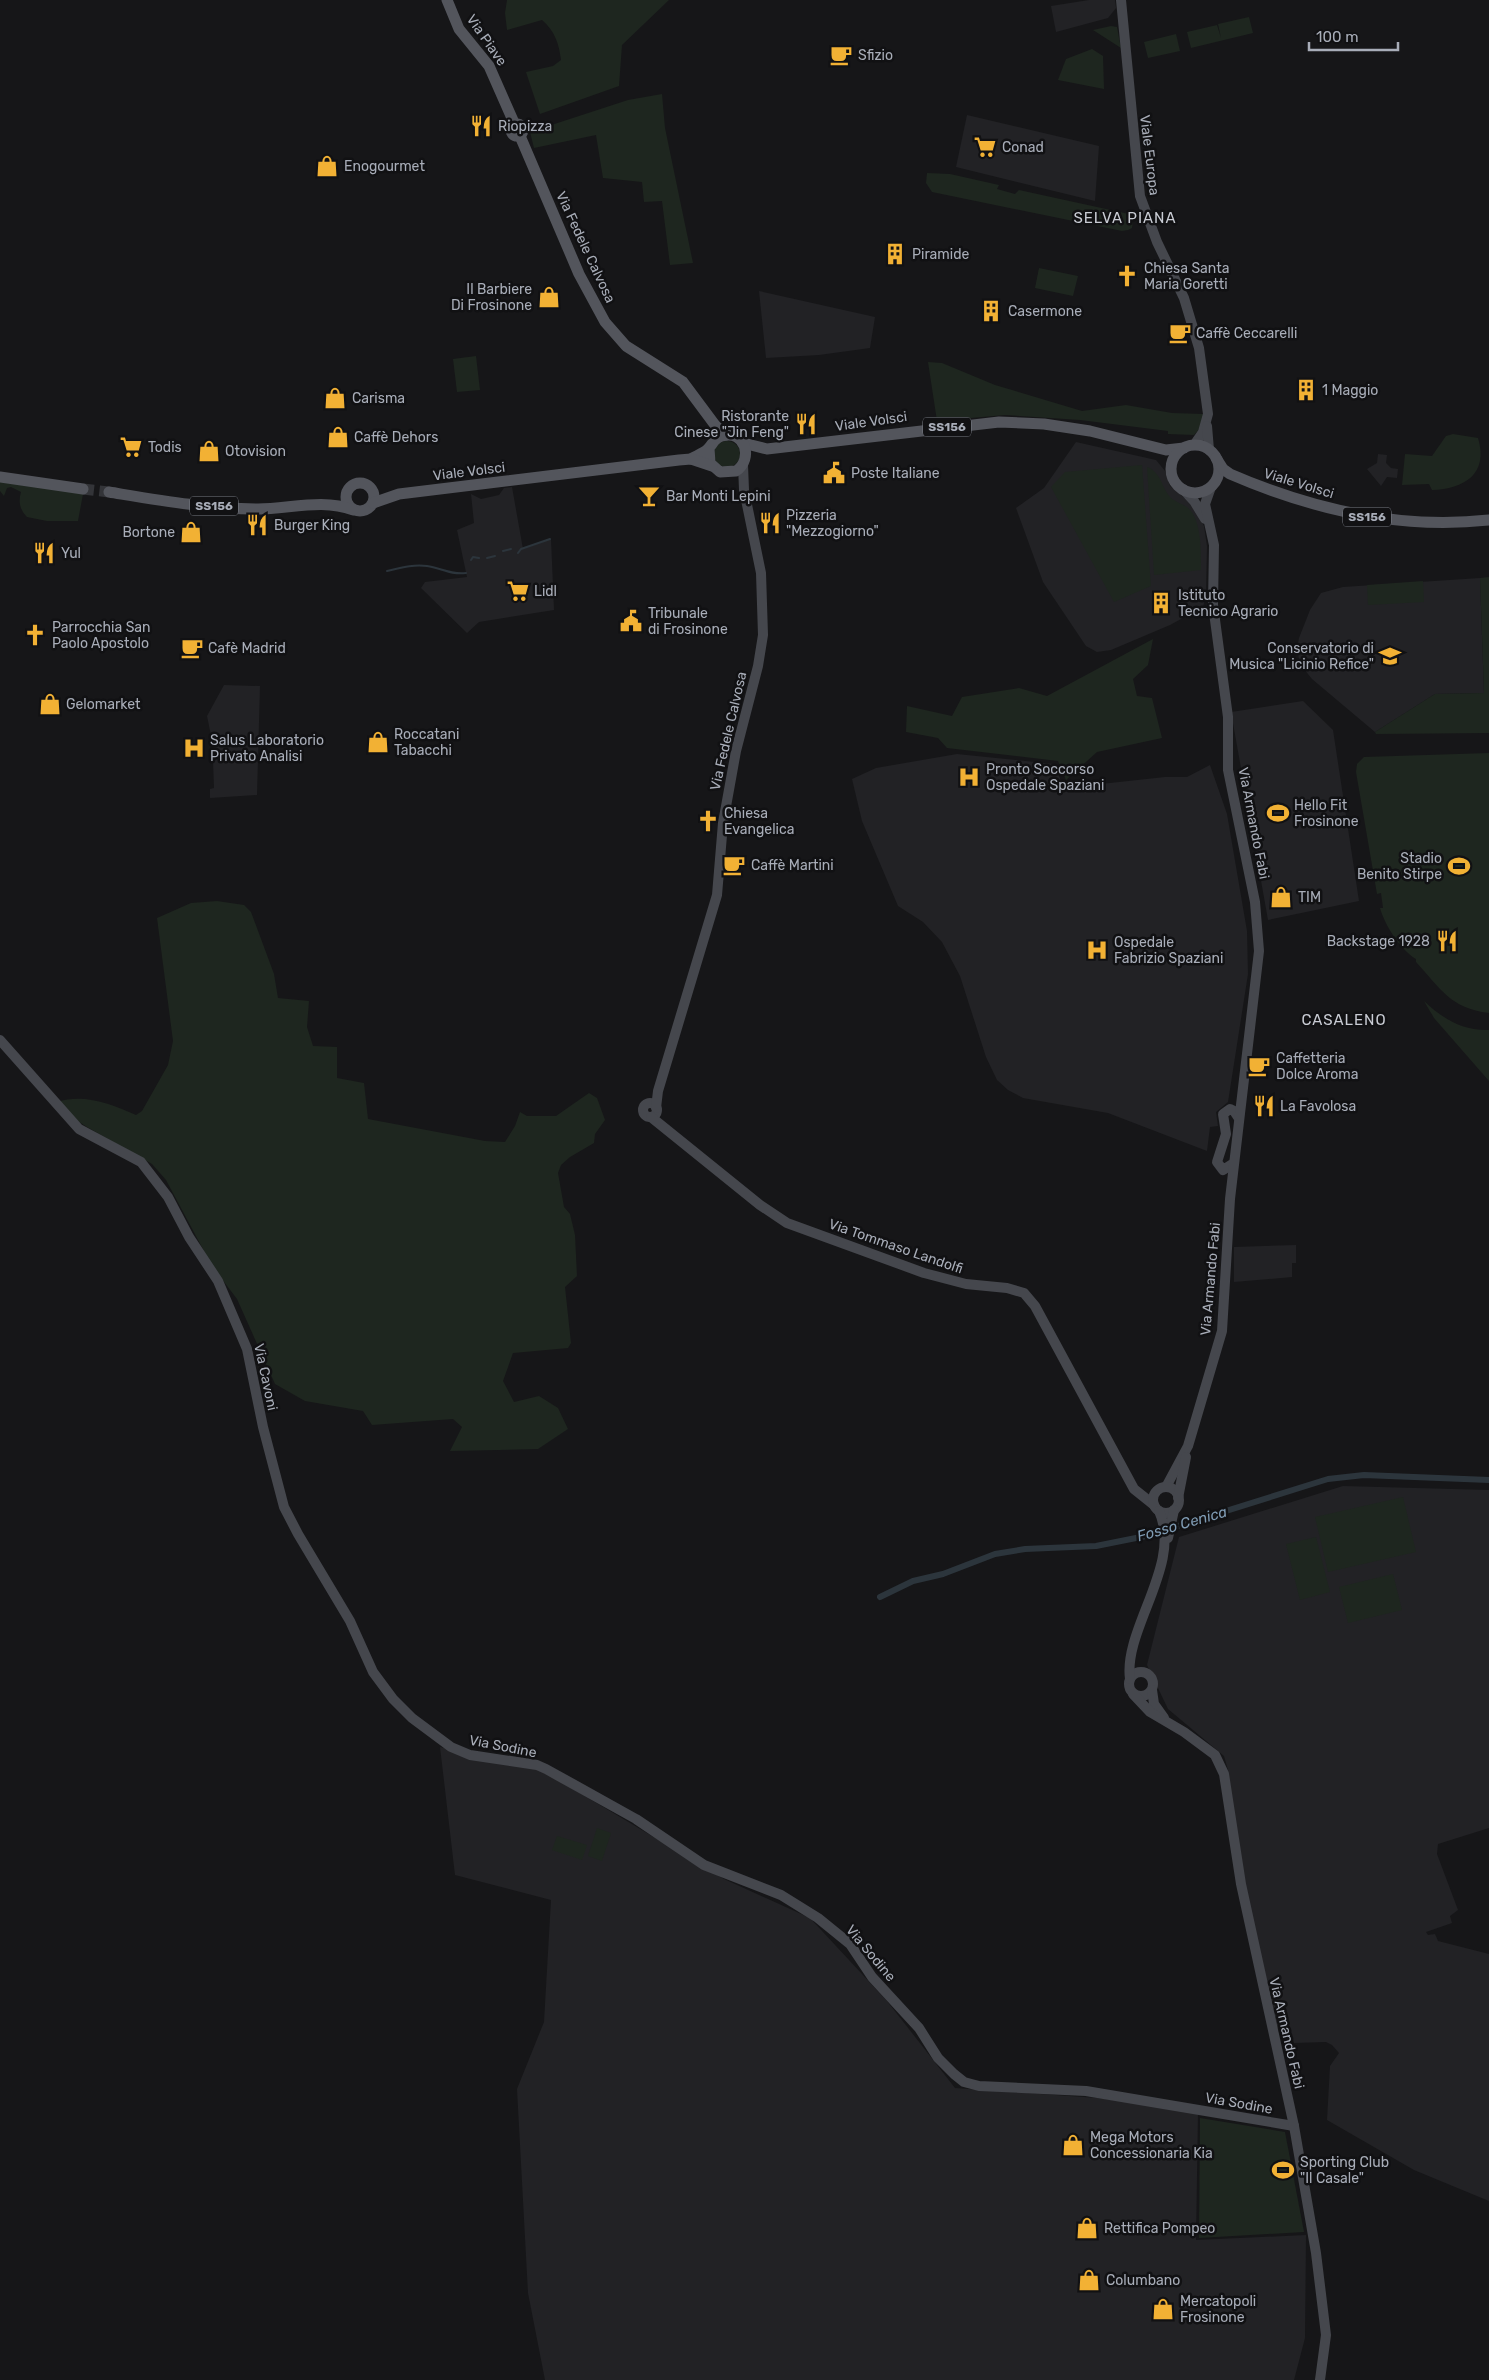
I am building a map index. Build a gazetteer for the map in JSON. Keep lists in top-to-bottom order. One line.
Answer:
{"streets":{"main road":["Via Piave","Via Fedele Calvosa","Viale Volsci","SS156"],"street":["Viale Europa","Via Armando Fabi","Via Tommaso Landolfi","Via Cavoni","Via Sodine"]},"crossings":[["Via Piave","Via Fedele Calvosa"],["Viale Europa","Viale Volsci"],["Viale Europa","SS156"],["Viale Europa","Via Armando Fabi"],["Via Fedele Calvosa","Viale Volsci"],["Via Fedele Calvosa","SS156"],["Via Fedele Calvosa","Via Tommaso Landolfi"],["Viale Volsci","SS156"],["Viale Volsci","Via Armando Fabi"],["SS156","Via Armando Fabi"],["Via Armando Fabi","Via Tommaso Landolfi"],["Via Armando Fabi","Via Sodine"],["Via Cavoni","Via Sodine"]],"districts":["SELVA PIANA","CASALENO"],"water":["Fosso Cenica"],"places":{"cafe":["Sfizio","Caffè Ceccarelli","Cafè Madrid","Caffè Martini","Caffetteria Dolce Aroma"],"restaurant":["Riopizza","Ristorante Cinese \"Jin Feng\"","Pizzeria \"Mezzogiorno\"","Burger King","Yul","Backstage 1928","La Favolosa"],"supermarket":["Conad","Todis","Lidl"],"shop":["Enogourmet","Il Barbiere Di Frosinone","Carisma","Caffè Dehors","Otovision","Bortone","Gelomarket","Roccatani Tabacchi","TIM","Mega Motors Concessionaria Kia","Rettifica Pompeo","Columbano","Mercatopoli Frosinone"],"building":["Piramide","Casermone","1 Maggio","Istituto Tecnico Agrario"],"church":["Chiesa Santa Maria Goretti","Parrocchia San Paolo Apostolo","Chiesa Evangelica"],"public building":["Poste Italiane","Tribunale di Frosinone"],"bar":["Bar Monti Lepini"],"school or university":["Conservatorio di Musica \"Licinio Refice\""],"hospital":["Salus Laboratorio Privato Analisi","Pronto Soccorso Ospedale Spaziani","Ospedale Fabrizio Spaziani"],"sports":["Hello Fit Frosinone","Stadio Benito Stirpe","Sporting Club \"Il Casale\""]},"scale_bar":"100 m"}
